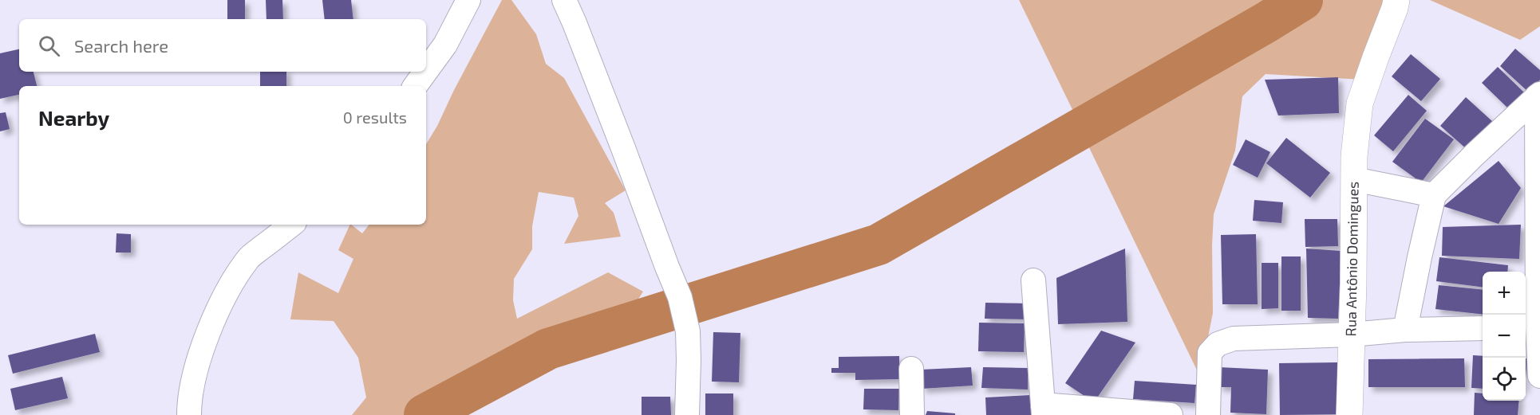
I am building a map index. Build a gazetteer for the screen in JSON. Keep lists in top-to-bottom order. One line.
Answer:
{"streets":{"street":["Rua Antônio Domingues"]},"page":{"search":"Search here","heading":["Nearby","0 results"],"map_buttons":["+","−"]}}
